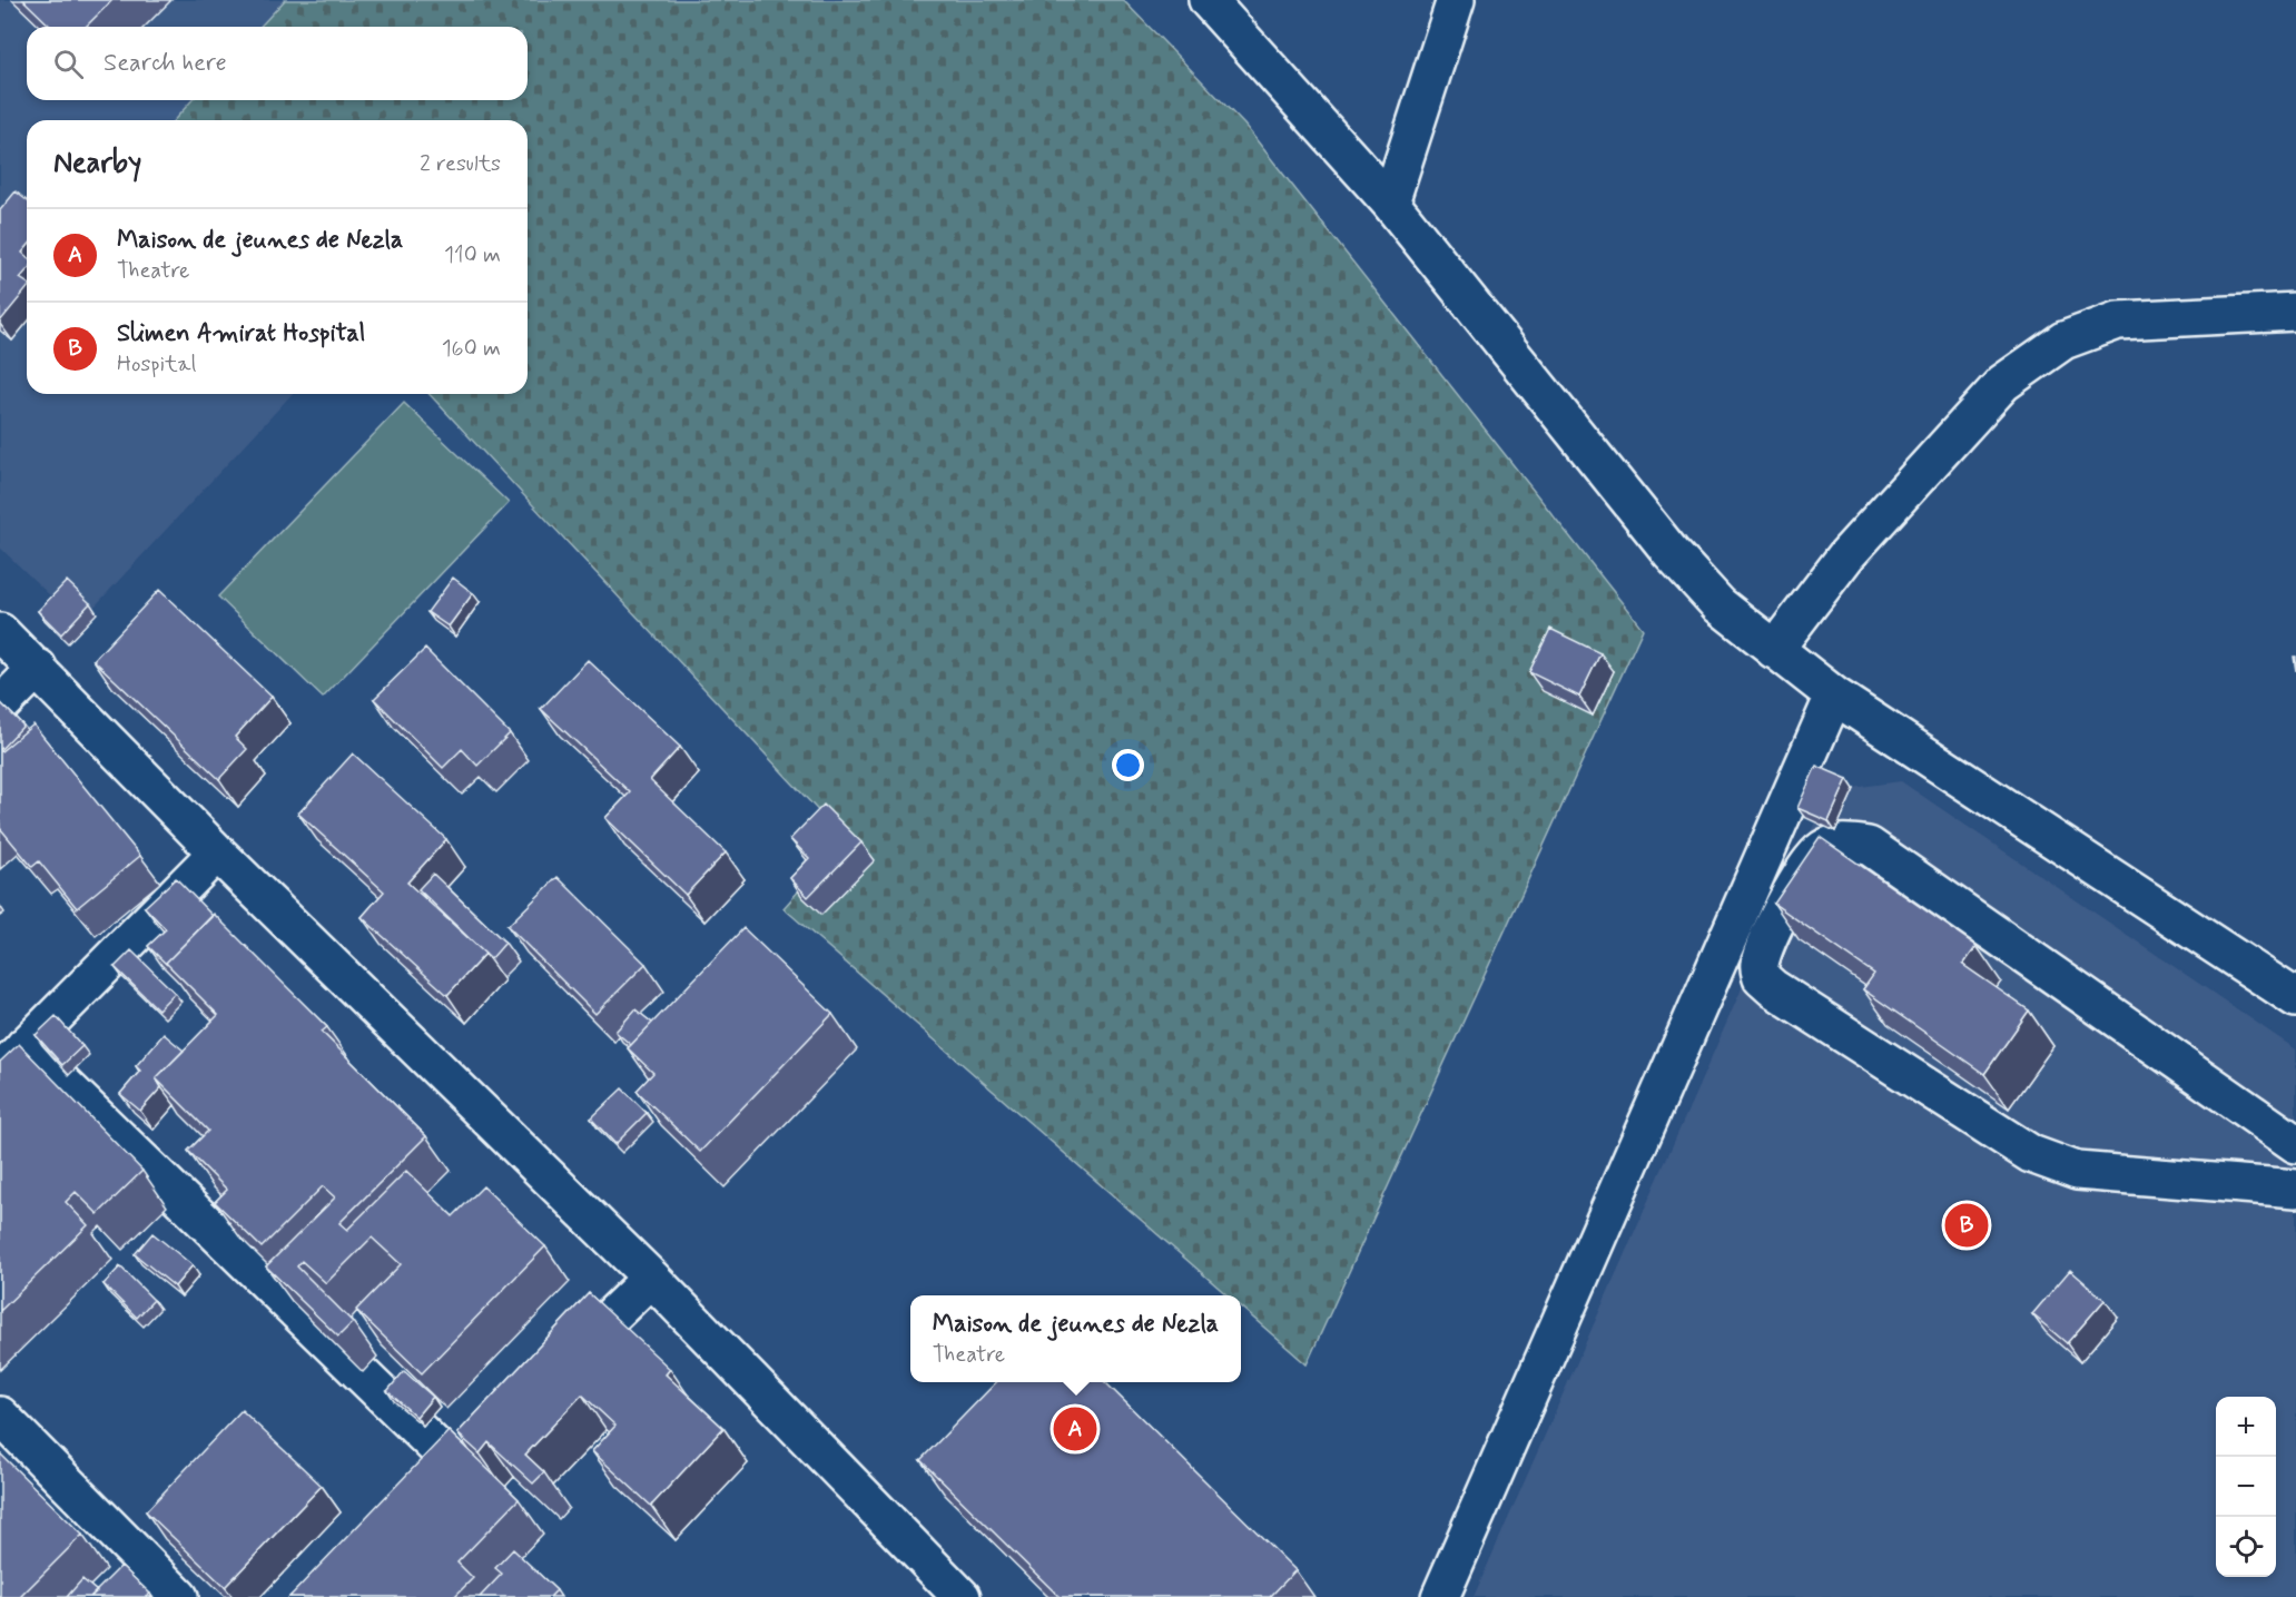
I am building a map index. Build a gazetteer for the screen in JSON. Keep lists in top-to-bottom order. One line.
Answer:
{"page":{"search":"Search here","heading":["Nearby","2 results"],"list":[{"mark":"A","name":"Maison de jeunes de Nezla","note":"Theatre","value":"110 m"},{"mark":"B","name":"Slimen Amirat Hospital","note":"Hospital","value":"160 m"}],"pins":["B","A"],"popup":["Maison de jeunes de Nezla","Theatre"],"map_buttons":["+","−"]}}
